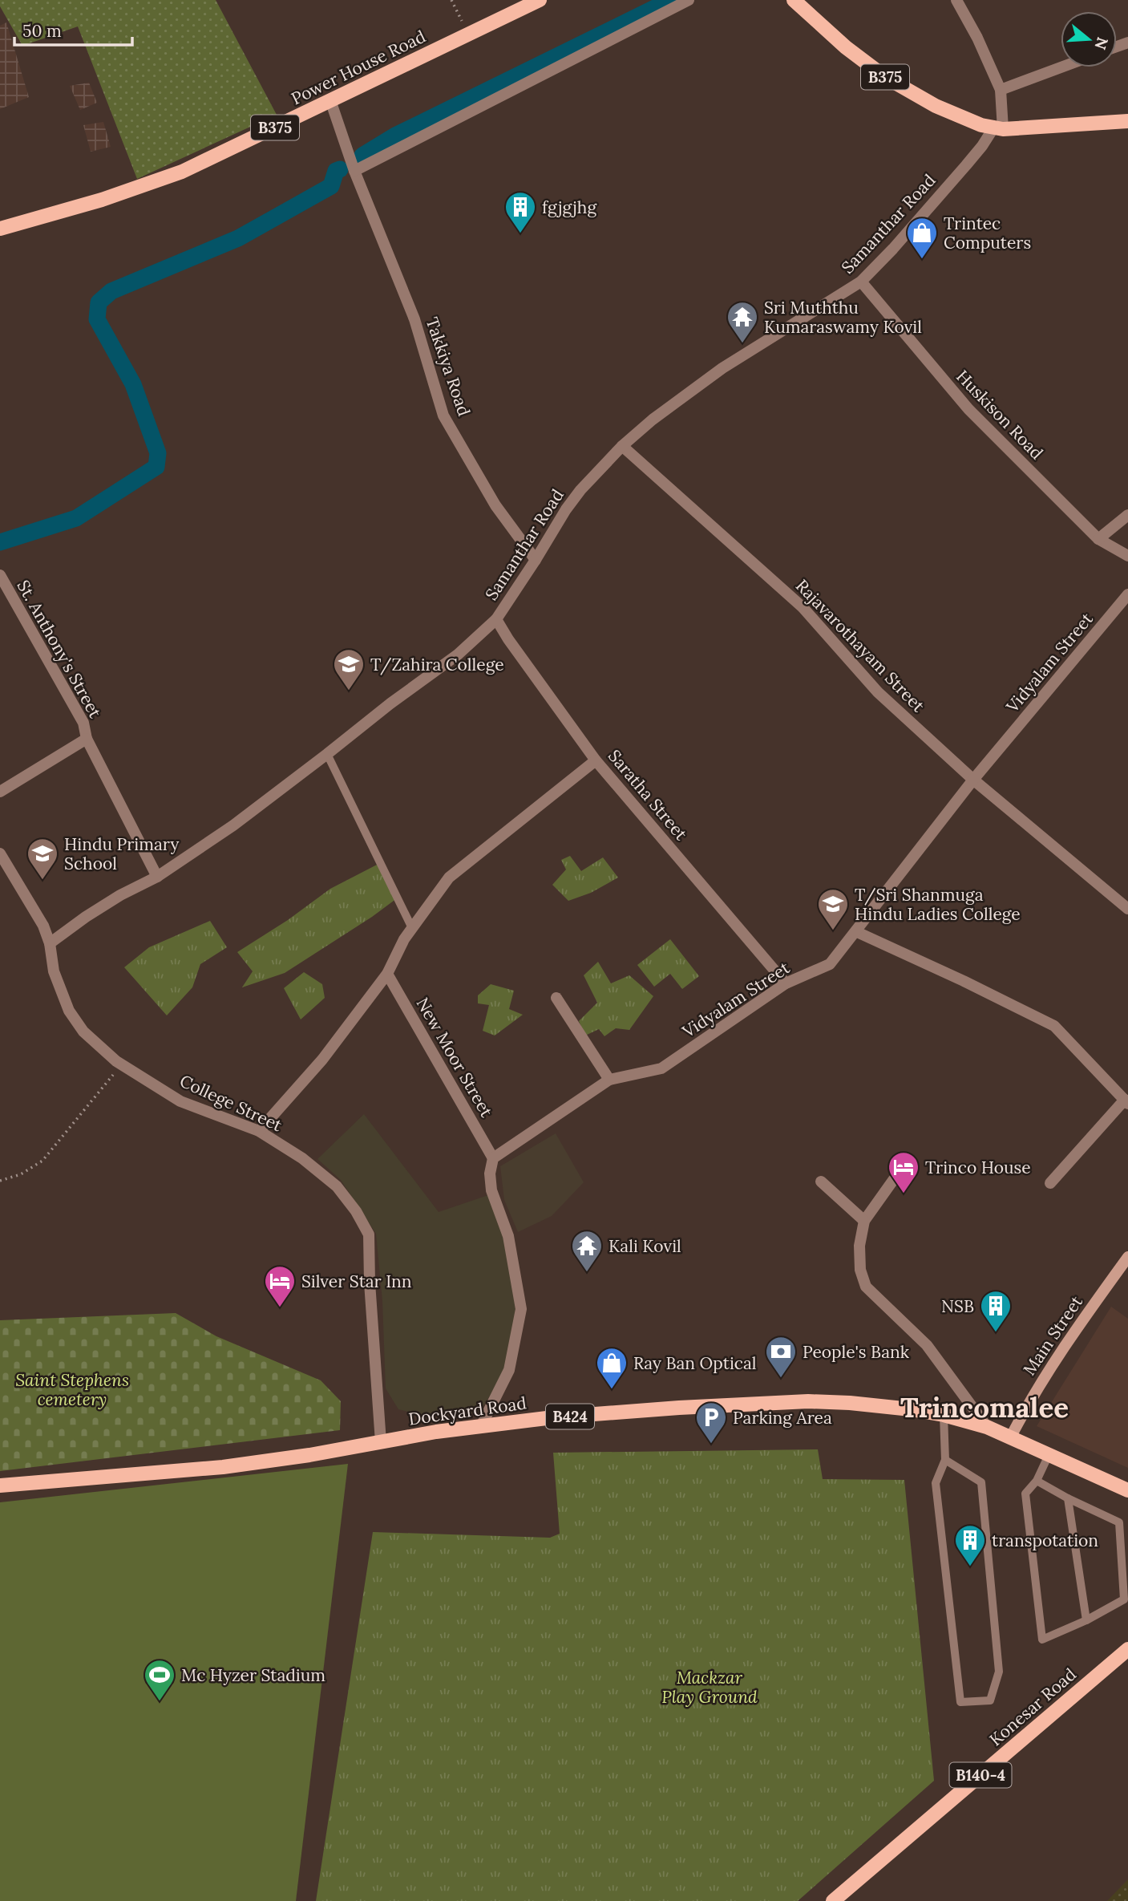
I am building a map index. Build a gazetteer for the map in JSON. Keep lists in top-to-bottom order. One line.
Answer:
{"streets":{"main road":["Power House Road","B375","Main Street","Dockyard Road","B424","Konesar Road","B140-4"],"street":["Samanthar Road","Takkiya Road","Huskison Road","Rajavarothayam Street","St. Anthony's Street","Vidyalam Street","Saratha Street","New Moor Street","College Street"]},"crossings":[["Power House Road","Takkiya Road"],["B375","Samanthar Road"],["Samanthar Road","Takkiya Road"],["Samanthar Road","Huskison Road"],["Samanthar Road","Rajavarothayam Street"],["Samanthar Road","St. Anthony's Street"],["Samanthar Road","Saratha Street"],["Samanthar Road","College Street"],["Rajavarothayam Street","Vidyalam Street"],["Vidyalam Street","Saratha Street"],["Vidyalam Street","New Moor Street"],["College Street","Dockyard Road"],["Main Street","Dockyard Road"]],"districts":["Trincomalee"],"parks":["Saint Stephens cemetery","Mackzar Play Ground"],"places":{"building":["fgjgjhg","NSB","transpotation"],"shop":["Trintec Computers","Ray Ban Optical"],"temple":["Sri Muththu Kumaraswamy Kovil","Kali Kovil"],"school or university":["T/Zahira College","Hindu Primary School","T/Sri Shanmuga Hindu Ladies College"],"hotel":["Trinco House","Silver Star Inn"],"bank":["People's Bank"],"parking":["Parking Area"],"sports":["Mc Hyzer Stadium"]},"scale_bar":"50 m","north":"right"}
